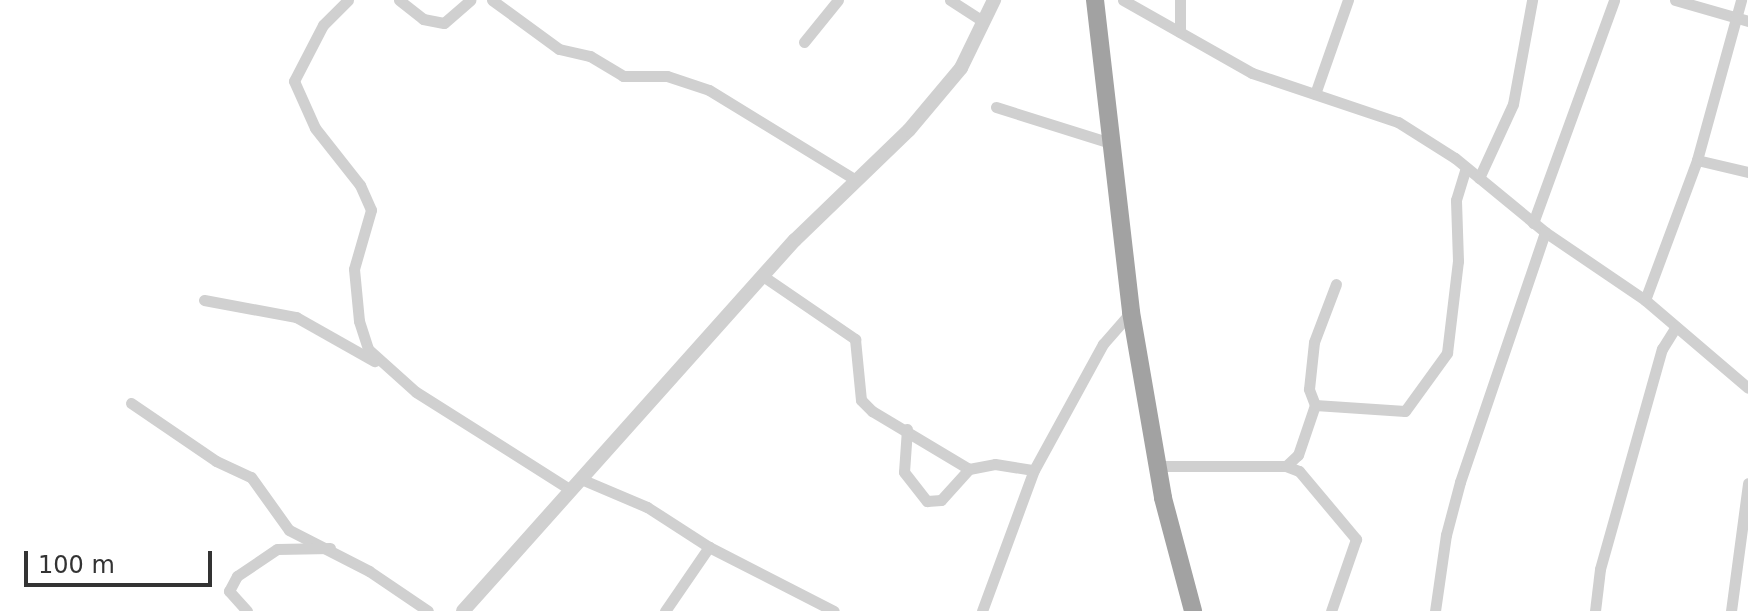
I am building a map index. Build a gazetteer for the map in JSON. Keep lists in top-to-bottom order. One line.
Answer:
{"scale_bar":"100 m"}
